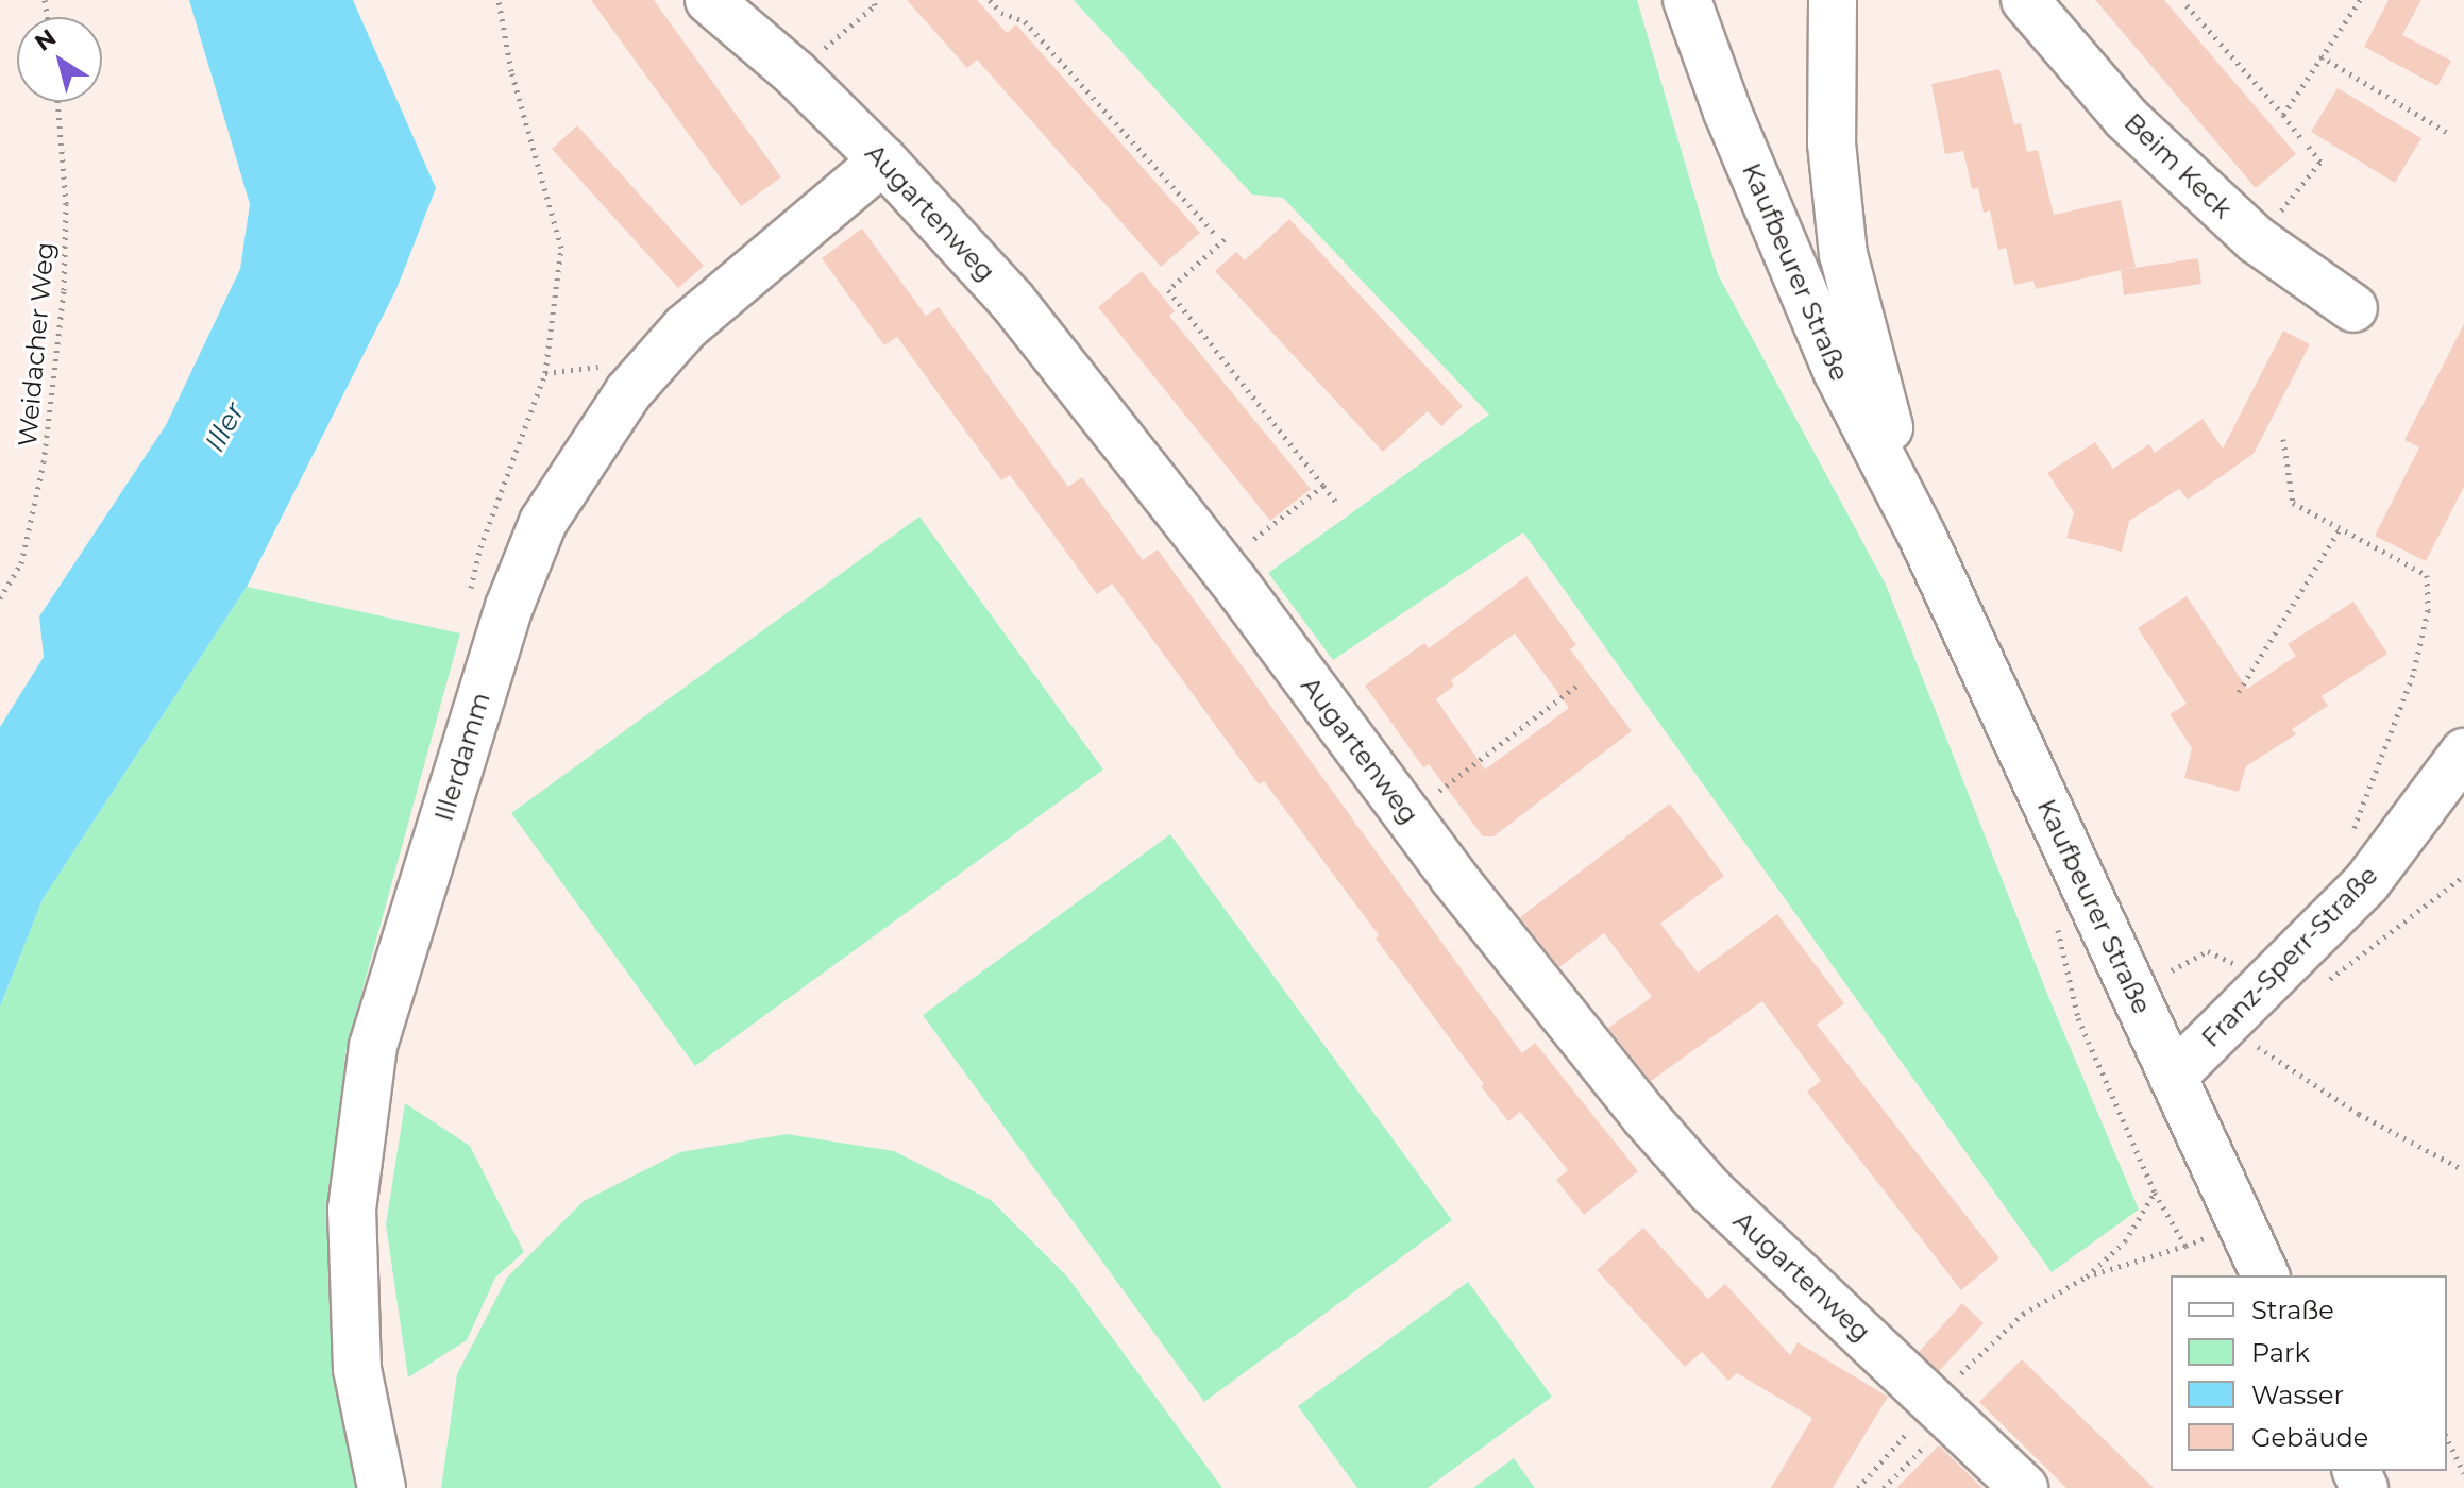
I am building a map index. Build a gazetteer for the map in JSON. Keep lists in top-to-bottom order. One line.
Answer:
{"streets":{"street":["Beim Keck","Augartenweg","Kaufbeurer Straße","Illerdamm","Franz-Sperr-Straße"],"path":["Weidacher Weg"]},"crossings":[["Augartenweg","Illerdamm"],["Kaufbeurer Straße","Franz-Sperr-Straße"]],"water":["Iller"],"legend":["Straße","Park","Wasser","Gebäude"],"north":"top left"}
